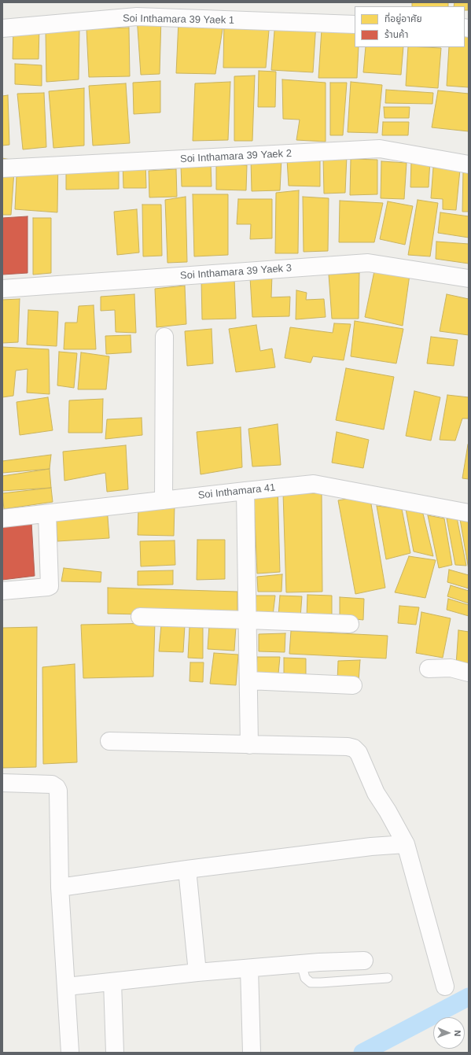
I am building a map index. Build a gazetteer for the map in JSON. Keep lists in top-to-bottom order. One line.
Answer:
{"streets":{"street":["Soi Inthamara 39 Yaek 1","Soi Inthamara 39 Yaek 2","Soi Inthamara 39 Yaek 3","Soi Inthamara 41"]},"legend":["ที่อยู่อาศัย","ร้านค้า"],"north":"right"}
